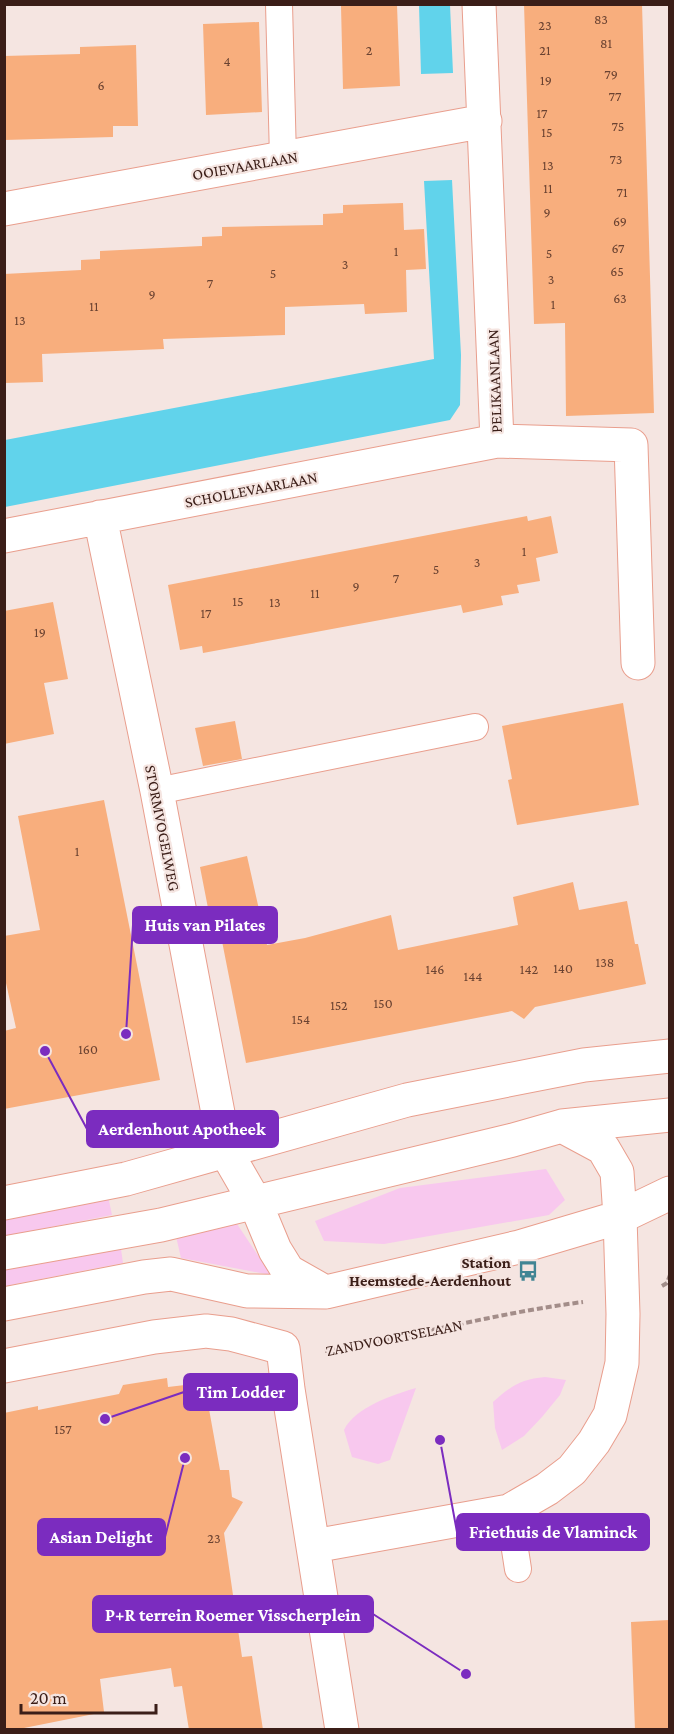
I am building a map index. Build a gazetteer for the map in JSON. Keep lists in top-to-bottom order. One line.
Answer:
{"streets":{"street":["OOIEVAARLAAN","PELIKAANLAAN","SCHOLLEVAARLAAN","STORMVOGELWEG"],"path":["ZANDVOORTSELAAN"]},"crossings":[["OOIEVAARLAAN","PELIKAANLAAN"],["PELIKAANLAAN","SCHOLLEVAARLAAN"],["SCHOLLEVAARLAAN","STORMVOGELWEG"]],"places":{"other":["Huis van Pilates","Aerdenhout Apotheek","Tim Lodder","Friethuis de Vlaminck","Asian Delight","P+R terrein Roemer Visscherplein"],"bus stop":["Station Heemstede-Aerdenhout"]},"house_numbers":["83","23","81","2","21","4","79","19","6","77","17","75","15","73","13","11","71","9","69","67","1","5","3","65","5","3","7","9","63","1","11","13","1","3","5","7","9","11","15","13","17","19","1","138","140","146","142","144","150","152","154","160","157","23"],"scale_bar":"20 m"}
